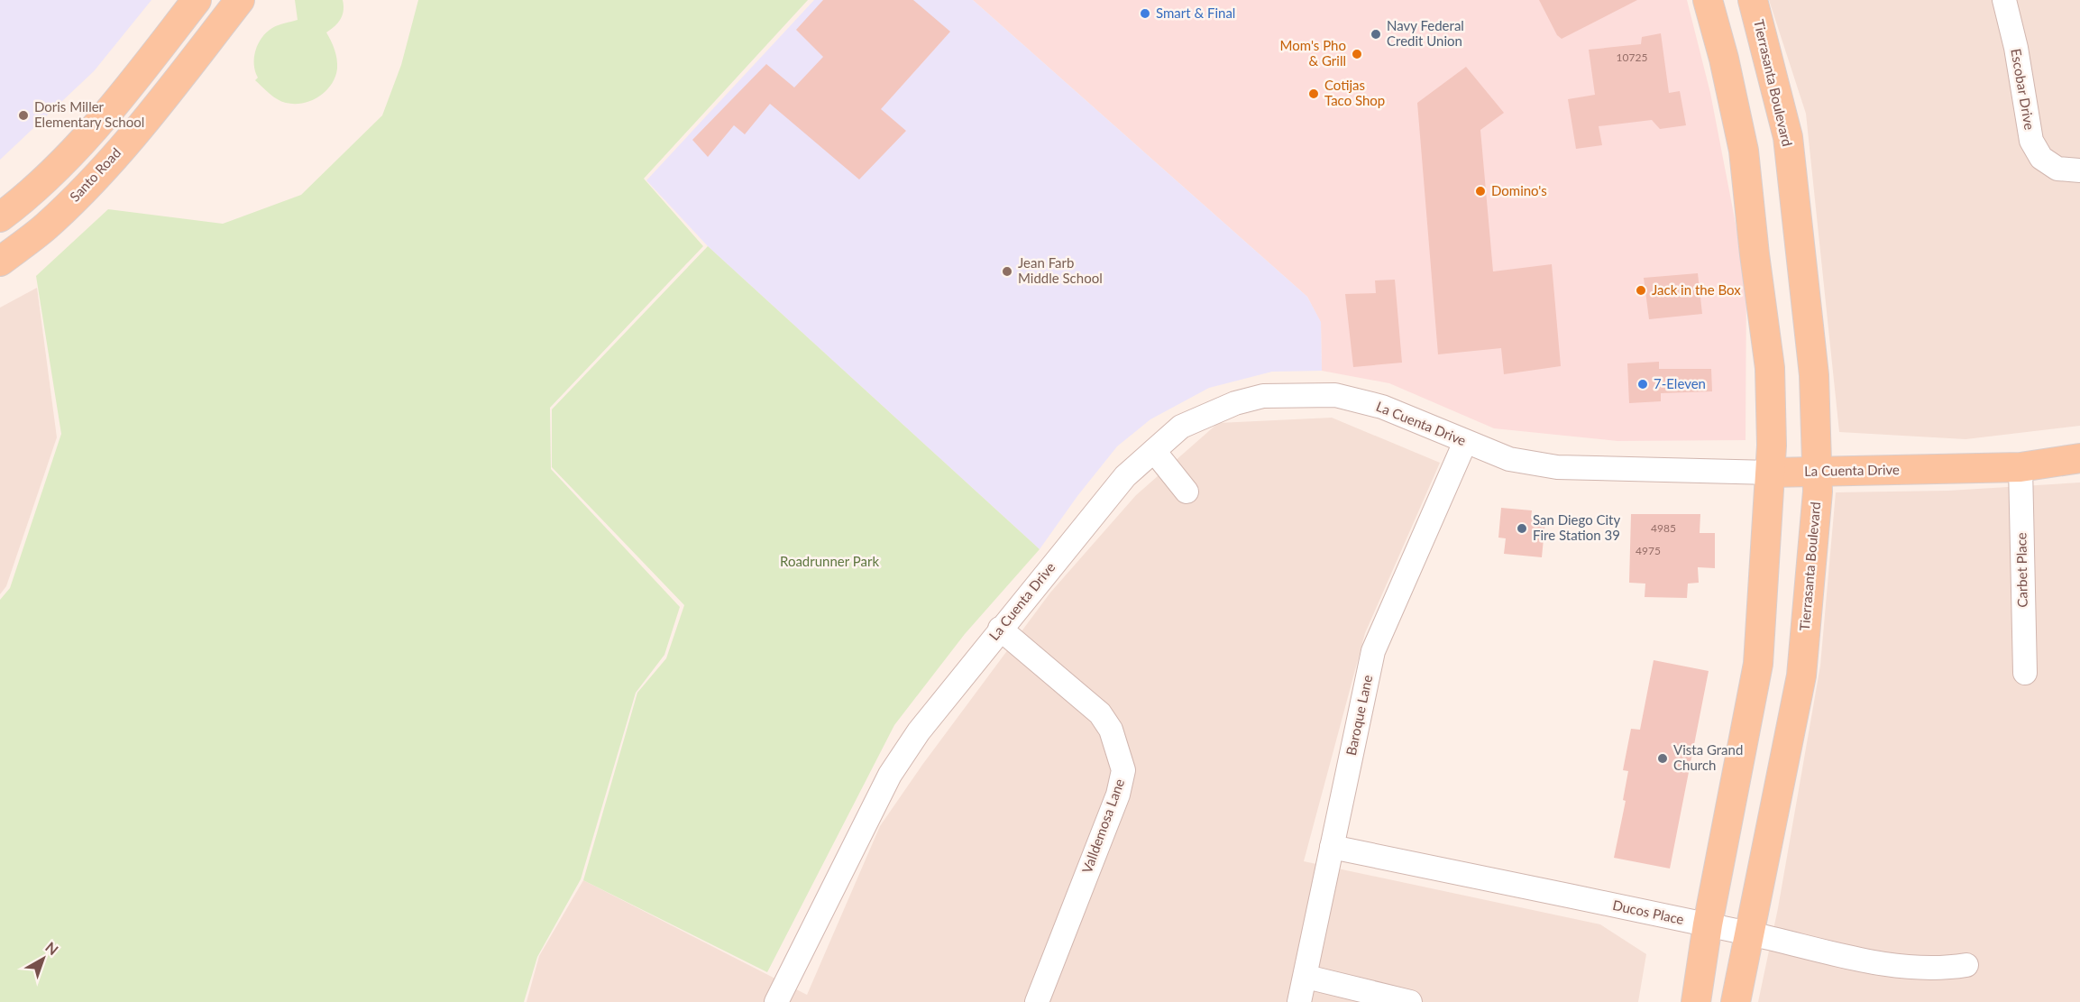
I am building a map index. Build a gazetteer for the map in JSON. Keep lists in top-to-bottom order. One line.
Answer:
{"streets":{"main road":["Tierrasanta Boulevard","Santo Road","La Cuenta Drive"],"street":["Escobar Drive","Carbet Place","Baroque Lane","Valldemosa Lane","Ducos Place"]},"crossings":[["Tierrasanta Boulevard","La Cuenta Drive"],["Tierrasanta Boulevard","Ducos Place"],["La Cuenta Drive","Carbet Place"],["La Cuenta Drive","Baroque Lane"],["La Cuenta Drive","Valldemosa Lane"],["Baroque Lane","Ducos Place"]],"parks":["Roadrunner Park"],"places":["Smart & Final","Navy Federal Credit Union","Mom's Pho & Grill","Cotijas Taco Shop","Doris Miller Elementary School","Domino's","Jean Farb Middle School","Jack in the Box","7-Eleven","San Diego City Fire Station 39","Vista Grand Church"],"house_numbers":["10725","4985","4975"],"north":"top right"}
